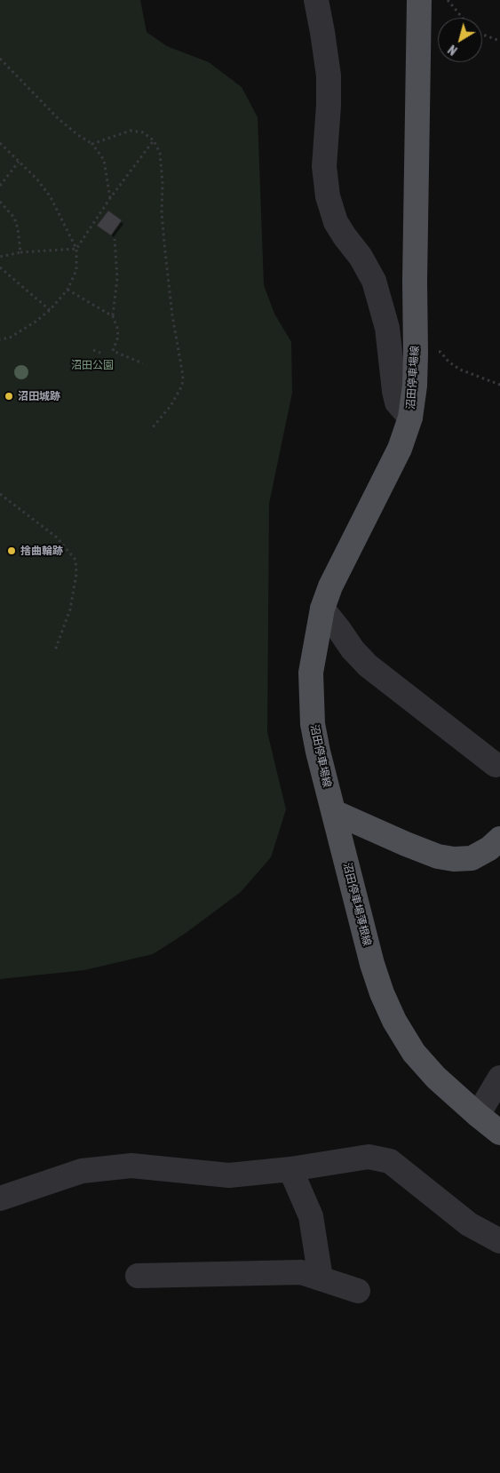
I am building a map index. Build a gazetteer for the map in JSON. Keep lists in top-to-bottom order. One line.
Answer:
{"streets":{"main road":["沼田停車場線","沼田停車場薄根線"]},"crossings":[["沼田停車場線","沼田停車場薄根線"]],"parks":["沼田公園"],"places":["沼田城跡","捨曲輪跡"],"north":"bottom left"}
